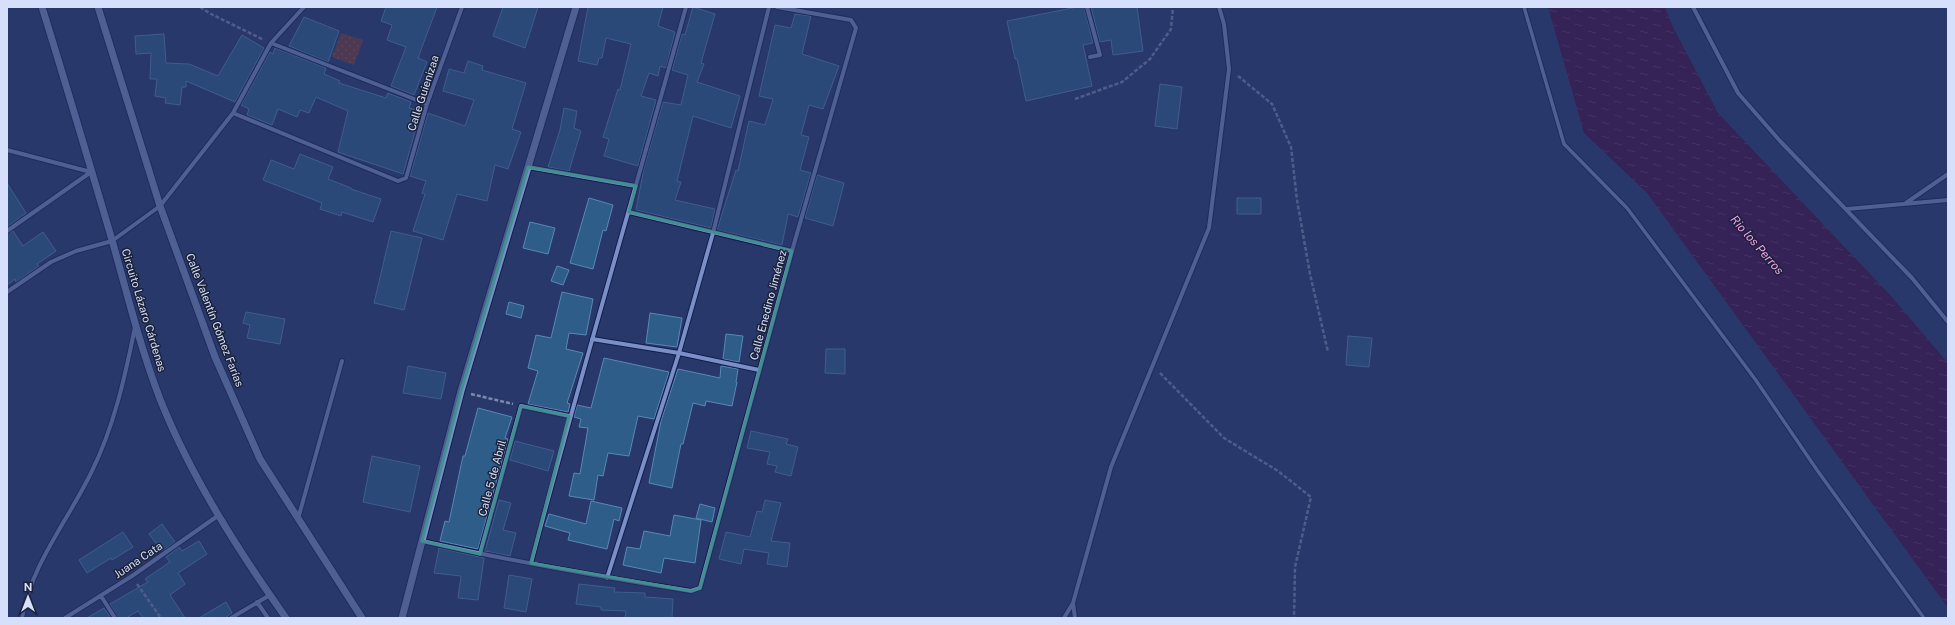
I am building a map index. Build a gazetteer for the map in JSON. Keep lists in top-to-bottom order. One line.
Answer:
{"streets":{"street":["Calle Guienizaa","Calle Enedino Jiménez","Circuito Lázaro Cárdenas","Calle Valentín Gómez Farías","Calle 5 de Abril","Juana Cata"]},"crossings":[["Circuito Lázaro Cárdenas","Juana Cata"]],"water":["Rio los Perros"],"north":"top"}
